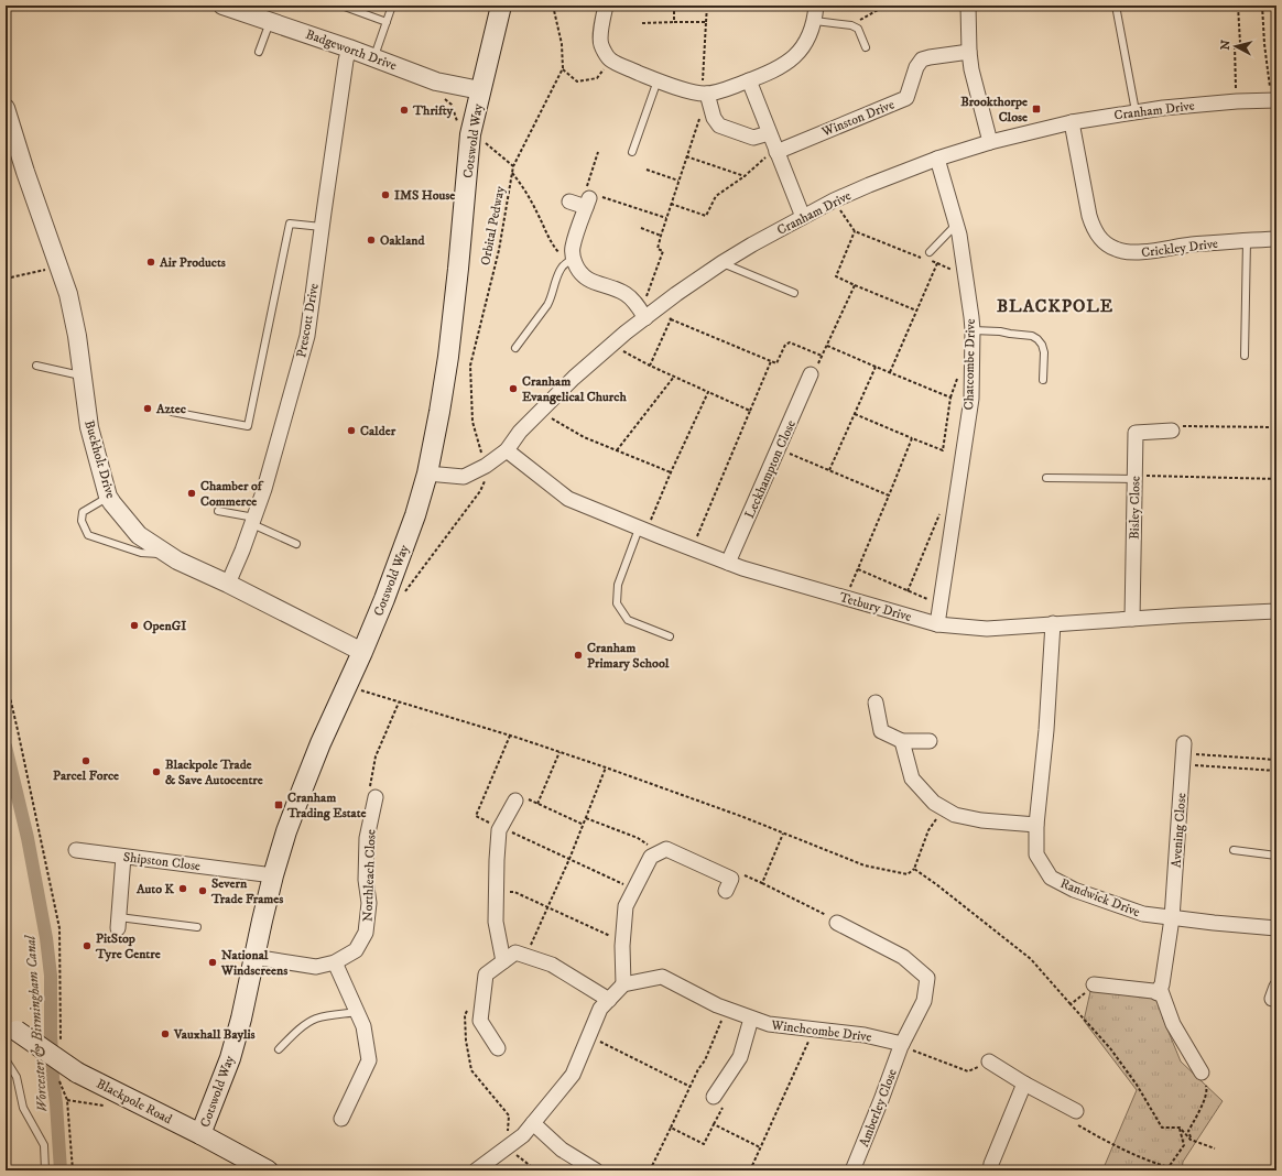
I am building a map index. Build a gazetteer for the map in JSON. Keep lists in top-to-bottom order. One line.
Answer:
{"streets":{"main road":["Cotswold Way","Blackpole Road"],"street":["Badgeworth Drive","Cranham Drive","Winston Drive","Crickley Drive","Prescott Drive","Chatcombe Drive","Buckholt Drive","Leckhampton Close","Bisley Close","Tetbury Drive","Avening Close","Shipston Close","Northleach Close","Randwick Drive","Winchcombe Drive","Amberley Close"],"path":["Orbital Pedway"]},"crossings":[["Badgeworth Drive","Cotswold Way"],["Badgeworth Drive","Prescott Drive"],["Cranham Drive","Cotswold Way"],["Cranham Drive","Crickley Drive"],["Cranham Drive","Chatcombe Drive"],["Cranham Drive","Tetbury Drive"],["Cotswold Way","Buckholt Drive"],["Cotswold Way","Shipston Close"],["Cotswold Way","Northleach Close"],["Cotswold Way","Blackpole Road"],["Prescott Drive","Buckholt Drive"],["Chatcombe Drive","Tetbury Drive"],["Leckhampton Close","Tetbury Drive"],["Bisley Close","Tetbury Drive"],["Tetbury Drive","Randwick Drive"],["Avening Close","Randwick Drive"],["Winchcombe Drive","Amberley Close"]],"districts":["BLACKPOLE"],"water":["Worcester & Birmingham Canal"],"places":{"transit":["Brookthorpe Close","Cranham Trading Estate"],"other":["Thrifty","IMS House","Oakland","Air Products","Cranham Evangelical Church","Aztec","Calder","Chamber of Commerce","OpenGI","Cranham Primary School","Parcel Force","Blackpole Trade & Save Autocentre","Auto K","Severn Trade Frames","PitStop Tyre Centre","National Windscreens","Vauxhall Baylis"]},"north":"left"}
